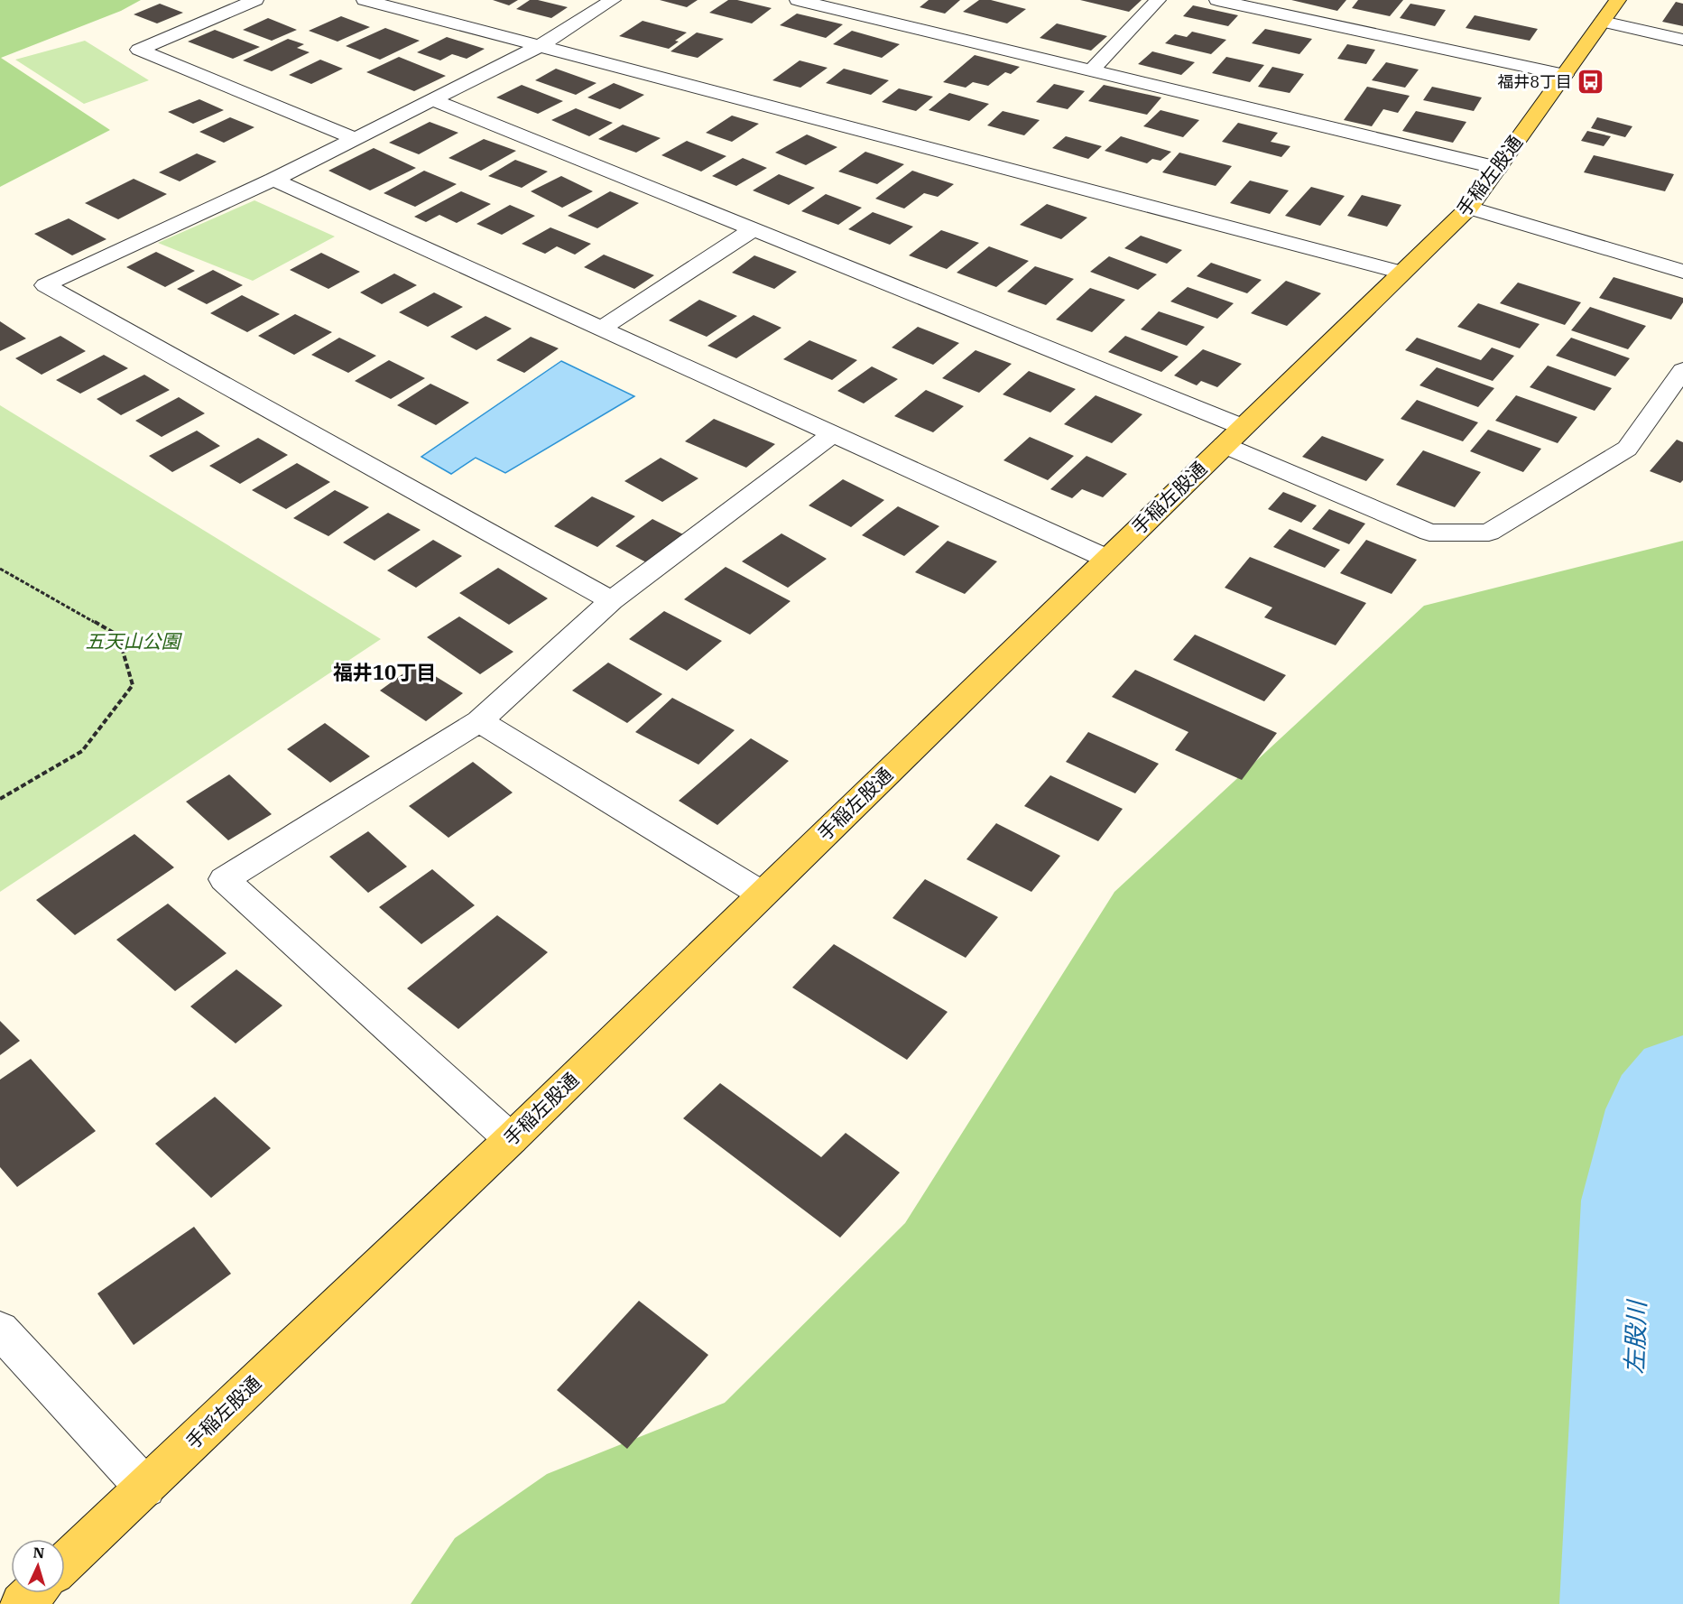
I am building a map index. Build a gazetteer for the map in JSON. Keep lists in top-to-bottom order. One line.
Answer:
{"streets":{"main road":["手稲左股通"]},"districts":["福井10丁目"],"water":["左股川"],"parks":["五天山公園"],"places":{"bus stop":["福井8丁目"]},"north":"top"}
